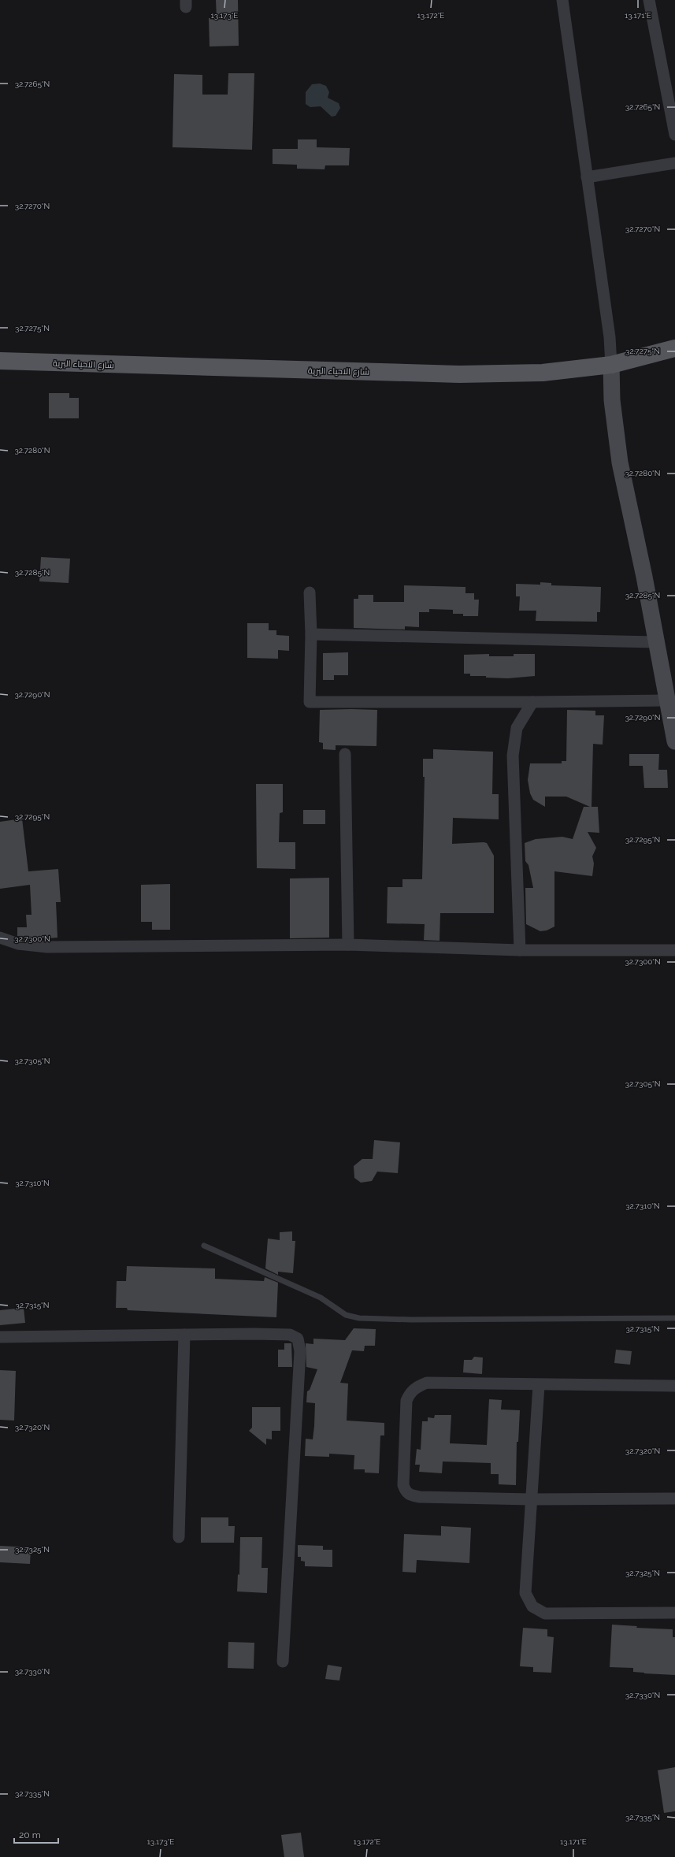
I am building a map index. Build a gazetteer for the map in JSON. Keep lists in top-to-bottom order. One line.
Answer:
{"streets":{"main road":["شارع الاحياء البرية"]},"scale_bar":"20 m","coordinates":["13.173°E","13.172°E","13.171°E","32.7265°N","32.7270°N","32.7275°N","32.7280°N","32.7285°N","32.7290°N","32.7295°N","32.7300°N","32.7305°N","32.7310°N","32.7315°N","32.7320°N","32.7325°N","32.7330°N","32.7335°N"]}
